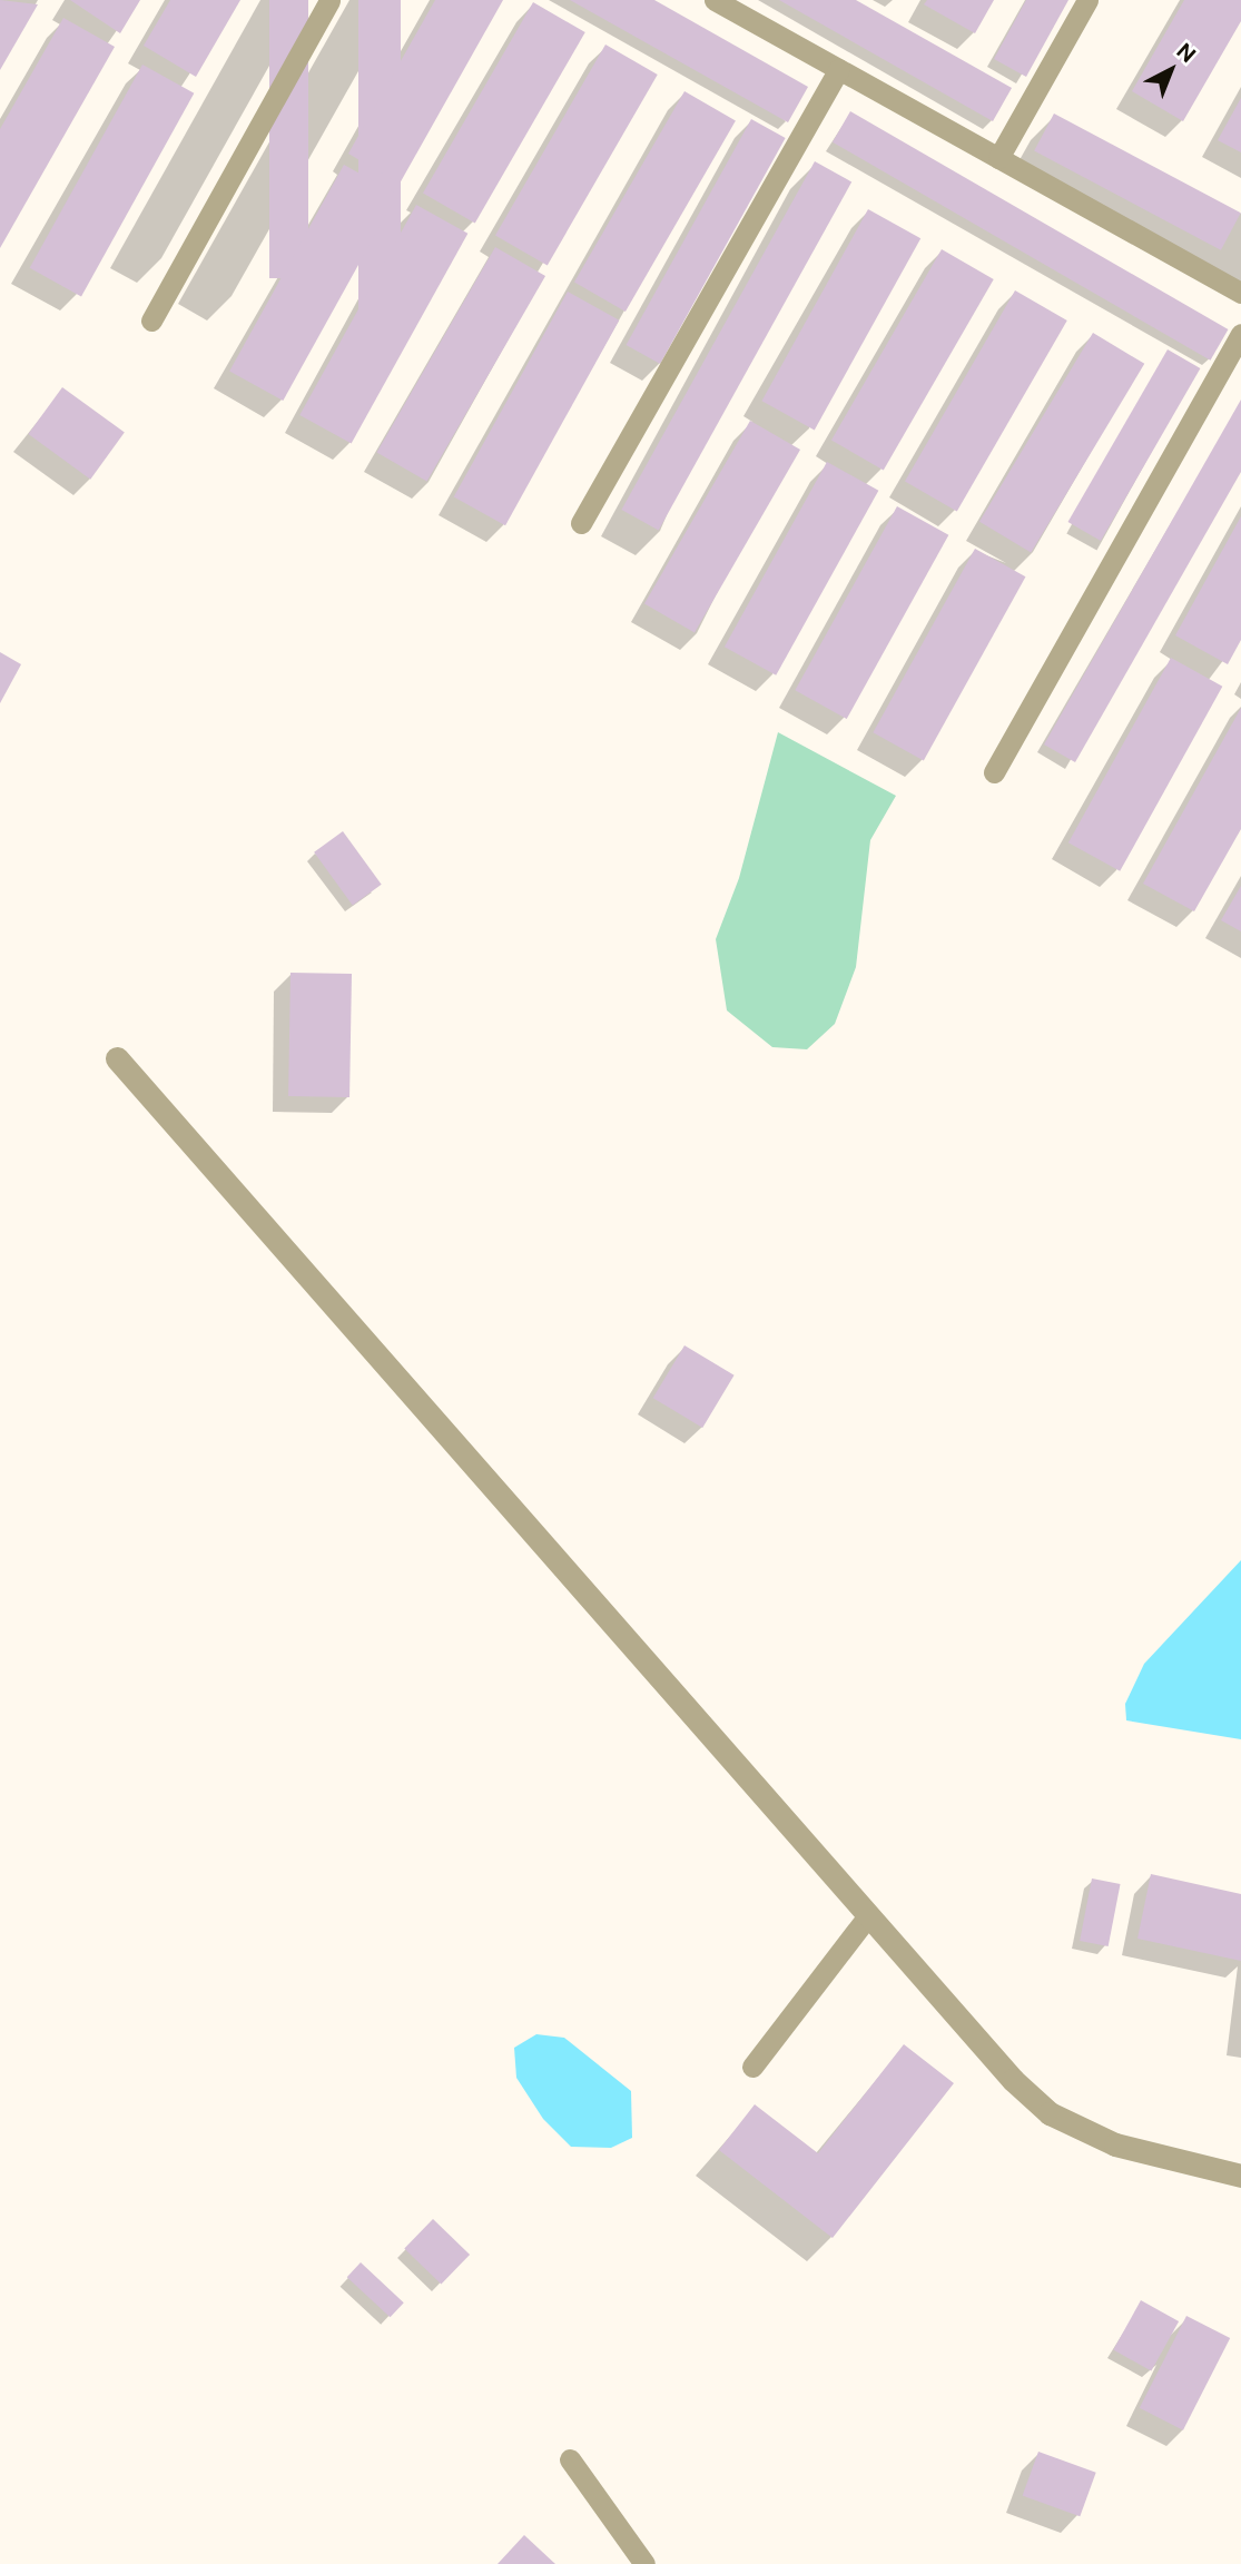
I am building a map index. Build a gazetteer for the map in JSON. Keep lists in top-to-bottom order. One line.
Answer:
{"north":"top right"}
